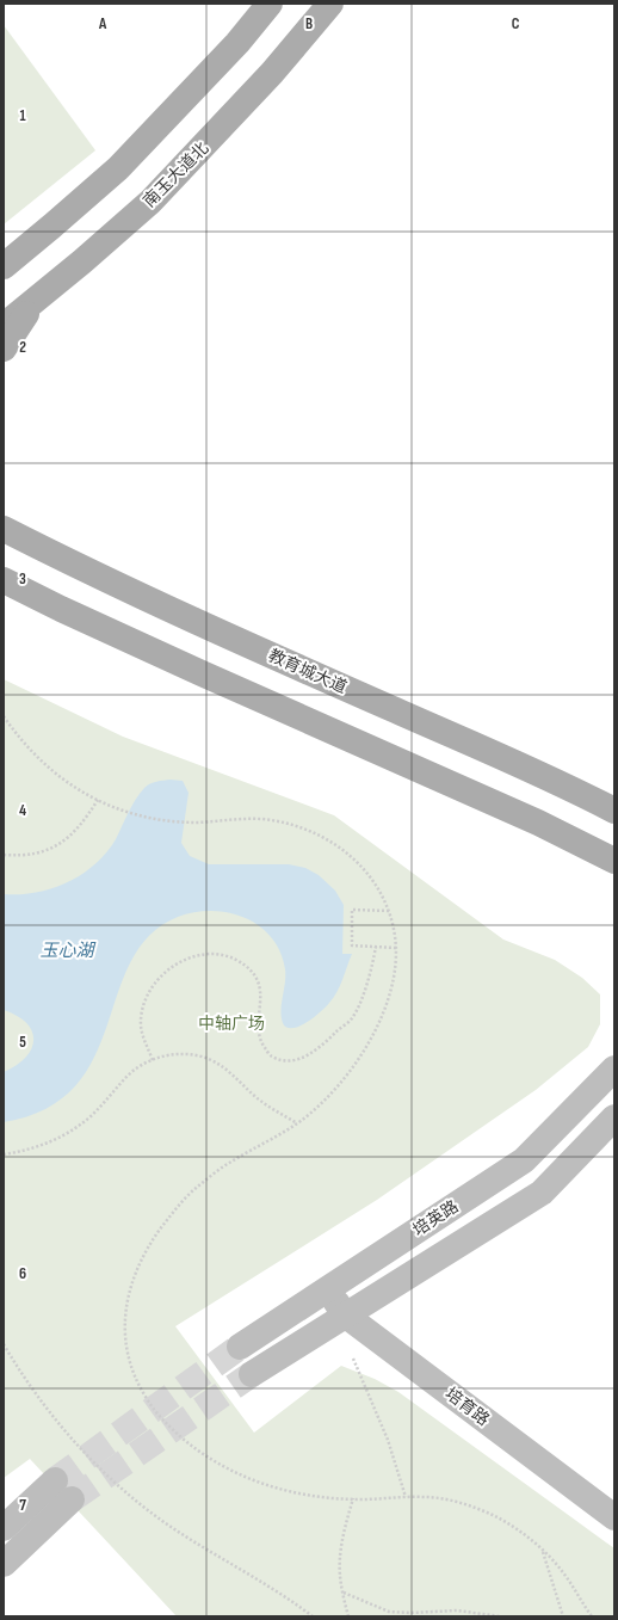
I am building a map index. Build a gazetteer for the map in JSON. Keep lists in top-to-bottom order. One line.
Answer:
{"streets":{"main road":["南玉大道北","教育城大道","培英路","培育路"]},"crossings":[["培英路","培育路"]],"water":["玉心湖"],"parks":["中轴广场"],"grid":{"columns":["A","B","C"],"rows":["1","2","3","4","5","6","7"]}}
